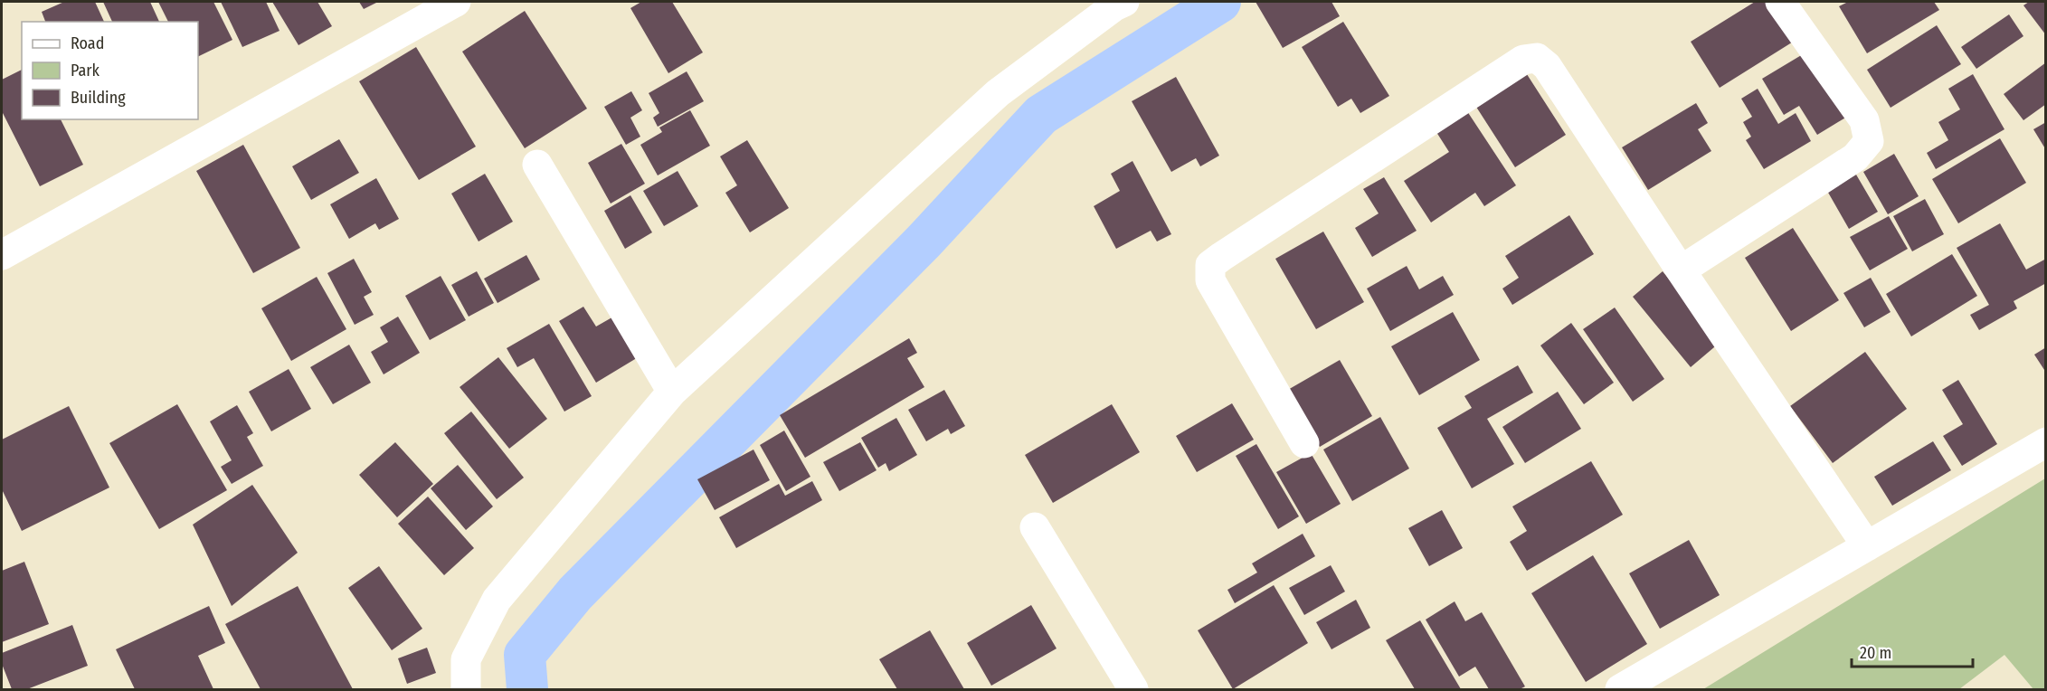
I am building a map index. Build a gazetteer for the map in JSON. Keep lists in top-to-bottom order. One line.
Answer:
{"legend":["Road","Park","Building"],"scale_bar":"20 m"}
